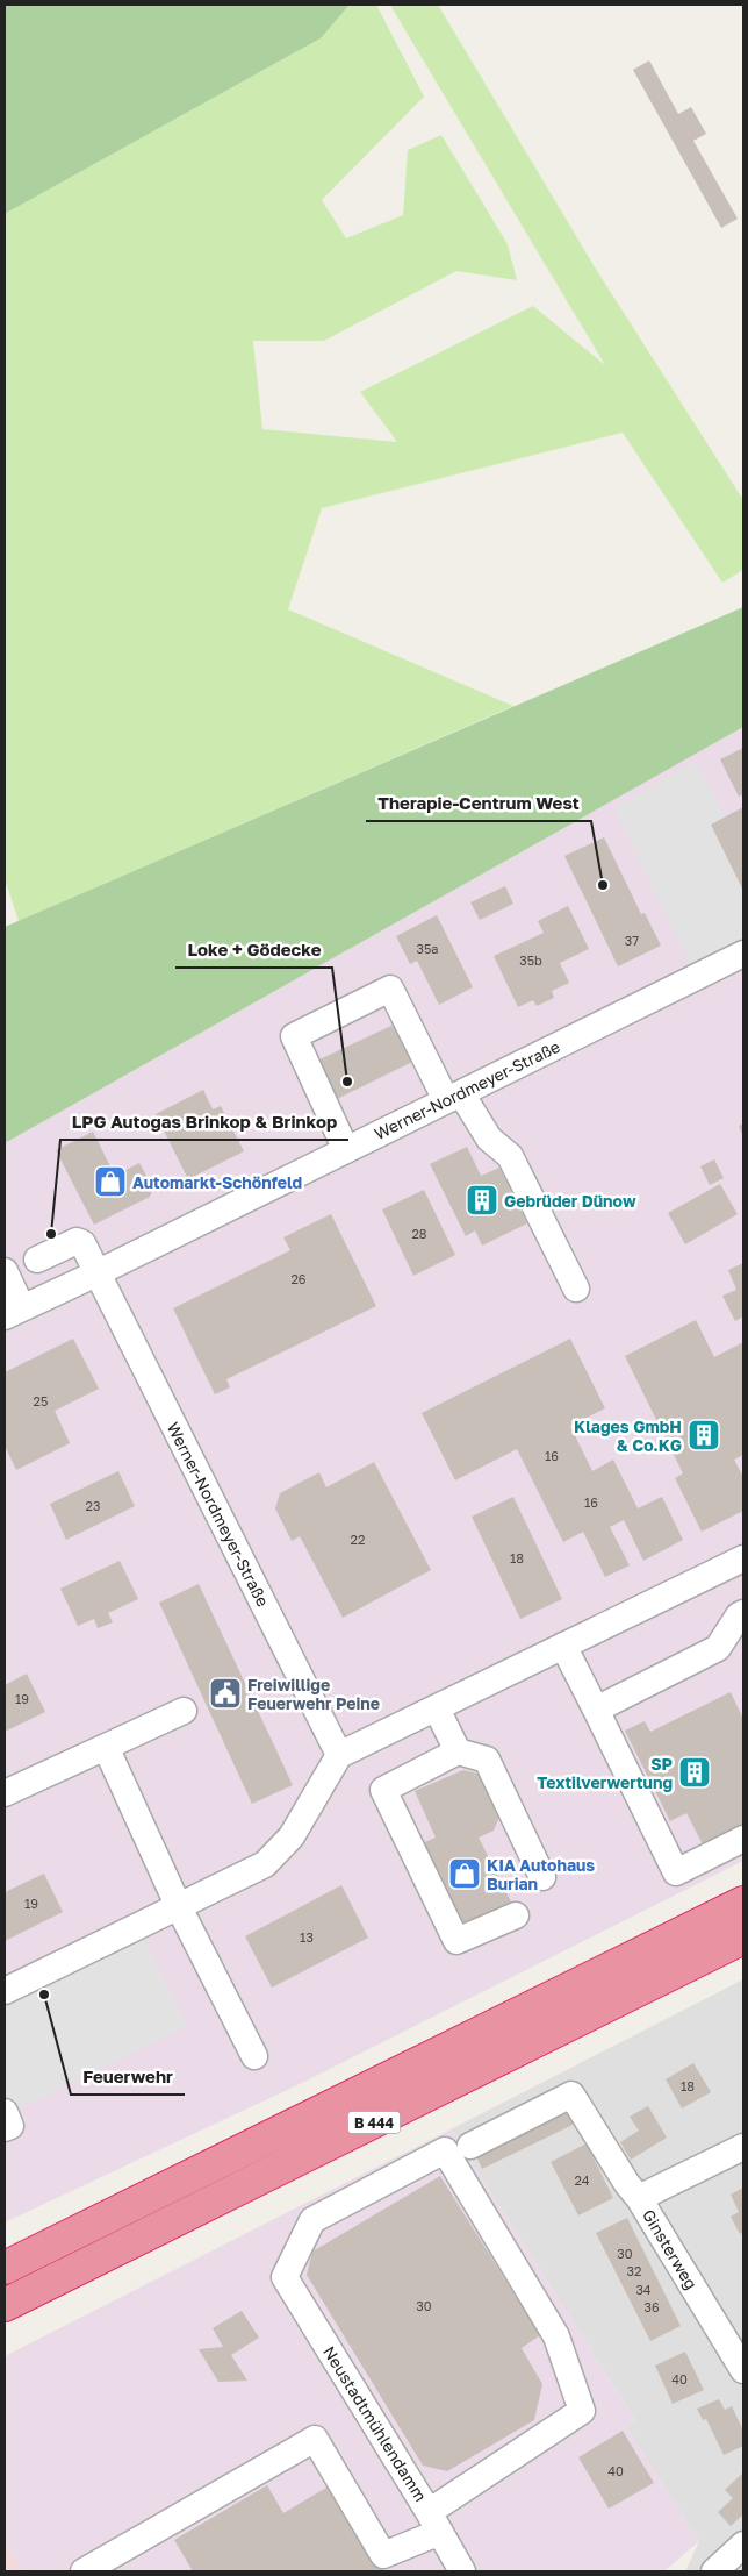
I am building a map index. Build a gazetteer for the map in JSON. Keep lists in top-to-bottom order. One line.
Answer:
{"streets":{"highway":["B 444"],"street":["Werner-Nordmeyer-Straße","Ginsterweg","Neustadtmühlendamm"]},"places":{"other":["Therapie-Centrum West","Loke + Gödecke","LPG Autogas Brinkop & Brinkop","Feuerwehr"],"shop":["Automarkt-Schönfeld","KIA Autohaus Burian"],"building":["Gebrüder Dünow","Klages GmbH & Co.KG","SP Textilverwertung"],"public building":["Freiwillige Feuerwehr Peine"]},"house_numbers":["37","35a","35b","28","26","25","16","16","23","22","18","19","19","13","18","24","30","32","34","30","36","40","40"]}
